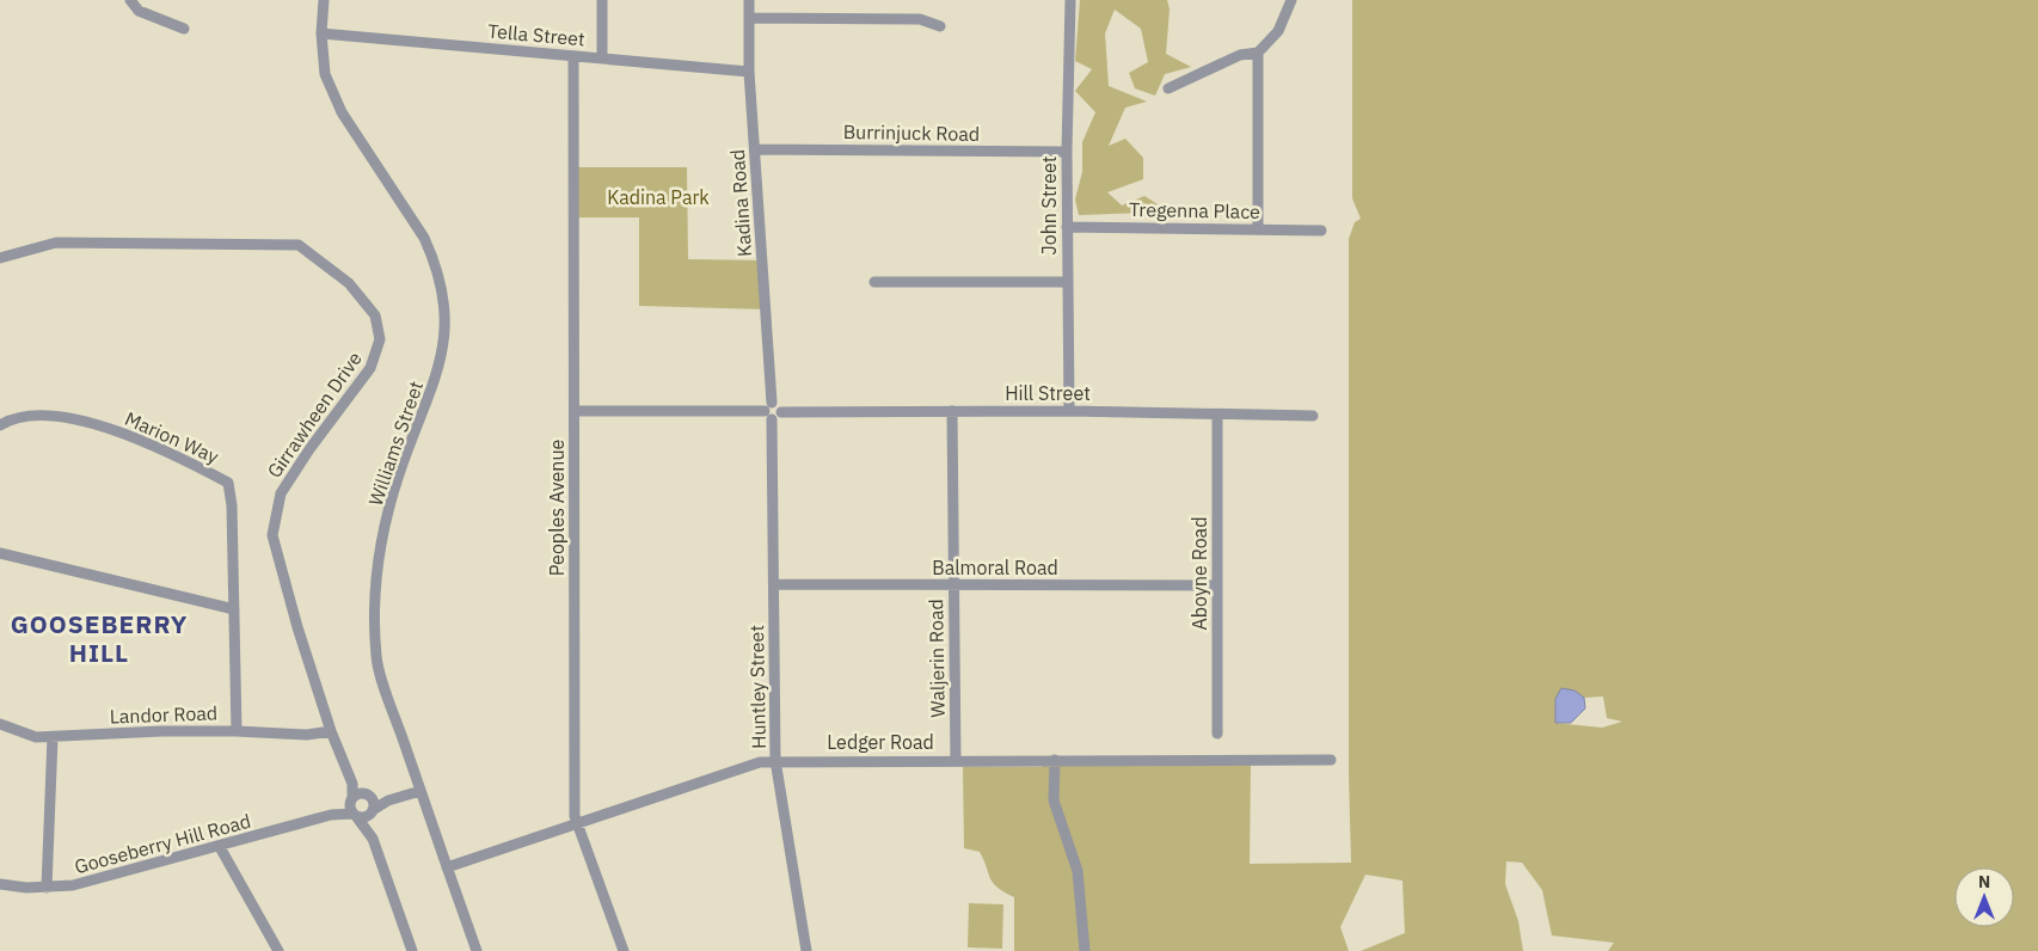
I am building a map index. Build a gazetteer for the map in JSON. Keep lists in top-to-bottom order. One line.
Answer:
{"streets":{"street":["Tella Street","Burrinjuck Road","Kadina Road","John Street","Tregenna Place","Hill Street","Girrawheen Drive","Marion Way","Williams Street","Peoples Avenue","Balmoral Road","Aboyne Road","Waljerin Road","Huntley Street","Landor Road","Ledger Road","Gooseberry Hill Road"]},"crossings":[["Tella Street","Kadina Road"],["Tella Street","Williams Street"],["Tella Street","Peoples Avenue"],["Burrinjuck Road","Kadina Road"],["Burrinjuck Road","John Street"],["Kadina Road","Hill Street"],["Kadina Road","Huntley Street"],["John Street","Tregenna Place"],["John Street","Hill Street"],["Hill Street","Aboyne Road"],["Hill Street","Waljerin Road"],["Hill Street","Huntley Street"],["Girrawheen Drive","Landor Road"],["Girrawheen Drive","Gooseberry Hill Road"],["Marion Way","Landor Road"],["Williams Street","Ledger Road"],["Peoples Avenue","Ledger Road"],["Balmoral Road","Aboyne Road"],["Balmoral Road","Waljerin Road"],["Balmoral Road","Huntley Street"],["Waljerin Road","Ledger Road"],["Huntley Street","Ledger Road"]],"districts":["GOOSEBERRY HILL"],"parks":["Kadina Park"],"north":"top"}
